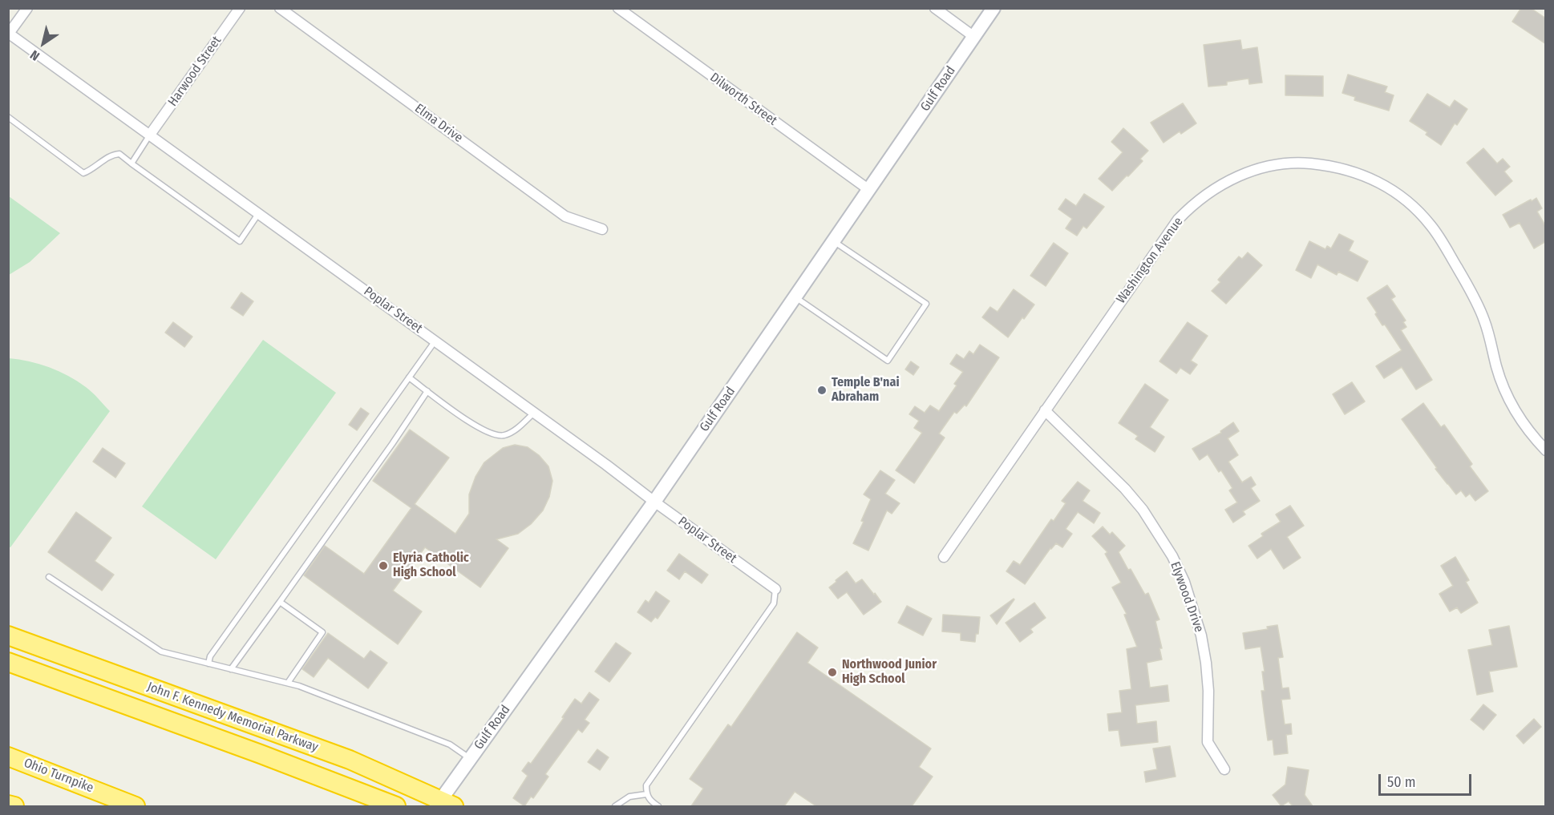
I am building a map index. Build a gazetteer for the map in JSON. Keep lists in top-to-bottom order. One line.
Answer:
{"streets":{"highway":["John F. Kennedy Memorial Parkway","Ohio Turnpike"],"street":["Harwood Street","Gulf Road","Dilworth Street","Elma Drive","Washington Avenue","Poplar Street","Elywood Drive"]},"crossings":[["Harwood Street","Poplar Street"],["Gulf Road","Dilworth Street"],["Gulf Road","Poplar Street"],["Gulf Road","John F. Kennedy Memorial Parkway"],["Washington Avenue","Elywood Drive"]],"places":["Temple B'nai Abraham","Elyria Catholic High School","Northwood Junior High School"],"scale_bar":"50 m","north":"bottom left"}
